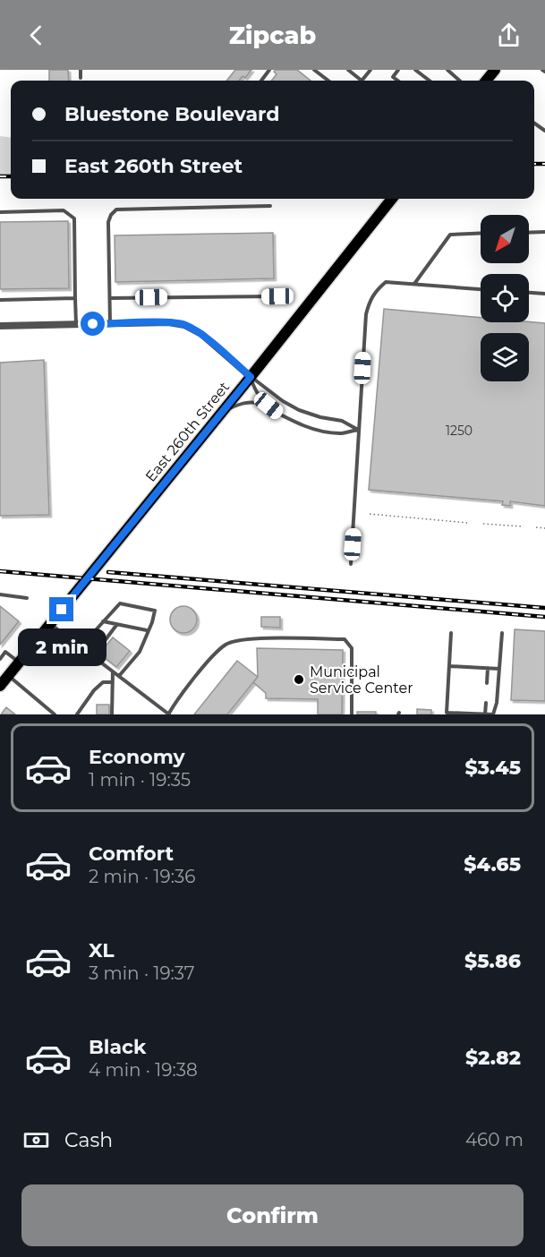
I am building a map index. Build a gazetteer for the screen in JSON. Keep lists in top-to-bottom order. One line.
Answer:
{"streets":{"main road":["East 260th Street"]},"places":["Municipal Service Center"],"house_numbers":["1250"],"north":"bottom left","page":{"header":"Zipcab","banner":["Bluestone Boulevard","East 260th Street"],"bubble":"2 min","list":[{"name":"Economy","note":"1 min · 19:35","value":"$3.45"},{"name":"Comfort","note":"2 min · 19:36","value":"$4.65"},{"name":"XL","note":"3 min · 19:37","value":"$5.86"},{"name":"Black","note":"4 min · 19:38","value":"$2.82"}],"pay":["Cash","460 m"],"buttons":"Confirm"}}
